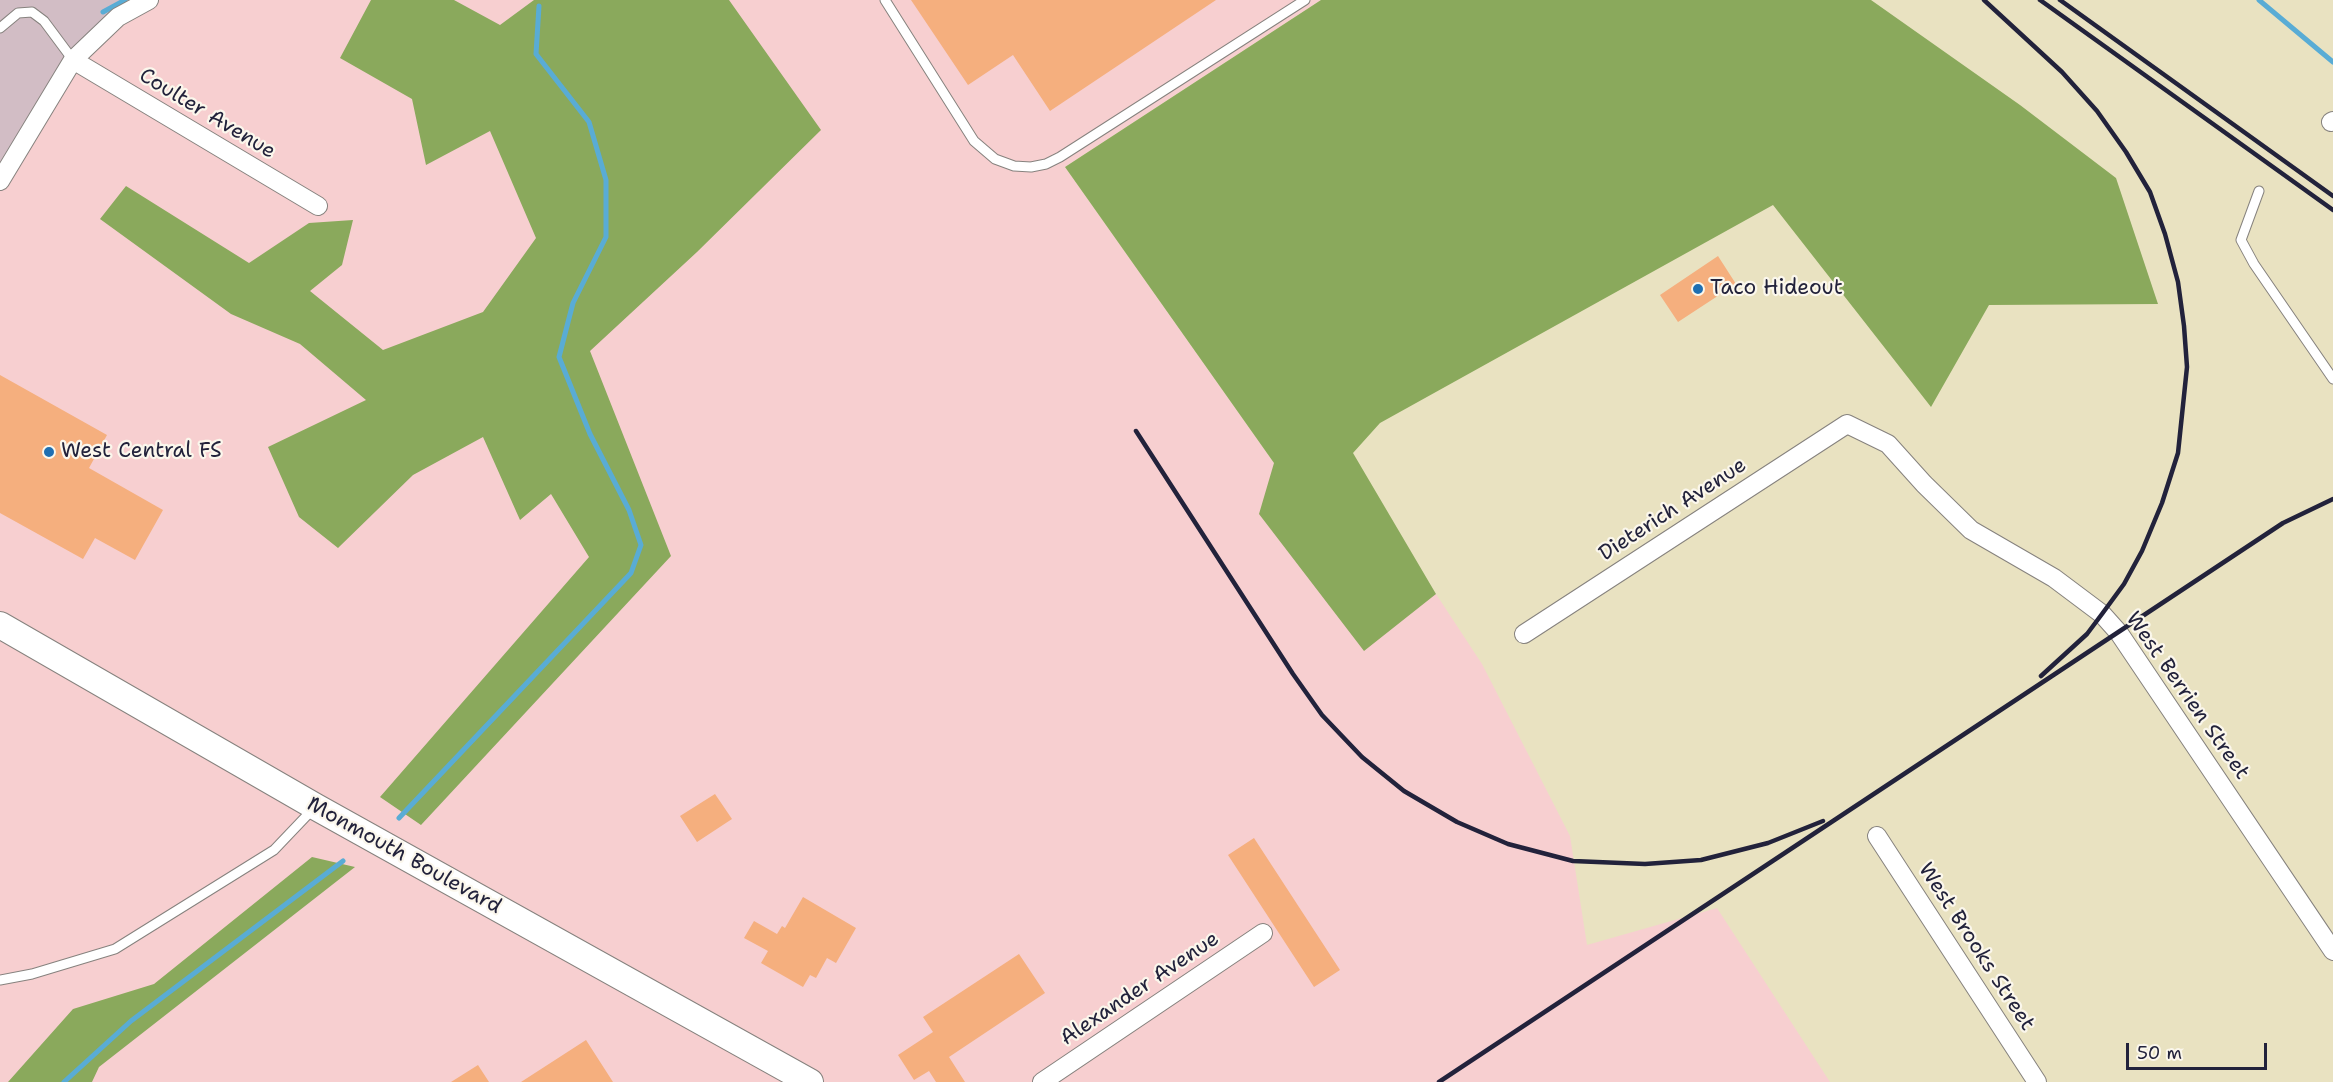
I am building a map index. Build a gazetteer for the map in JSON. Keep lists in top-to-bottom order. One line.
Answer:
{"streets":{"street":["Coulter Avenue","Dieterich Avenue","West Berrien Street","Monmouth Boulevard","West Brooks Street","Alexander Avenue"]},"crossings":[["Dieterich Avenue","West Berrien Street"]],"places":["Taco Hideout","West Central FS"],"scale_bar":"50 m"}
